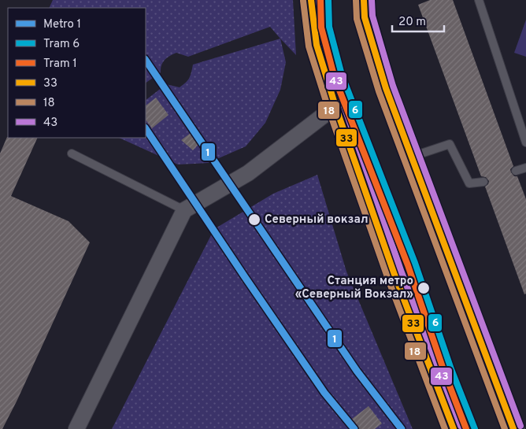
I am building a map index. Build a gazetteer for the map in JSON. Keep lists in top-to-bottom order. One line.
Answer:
{"places":["Северный вокзал","Станция метро «Северный Вокзал»"],"lines":["tram line 6","tram line 1","transit line 33","transit line 18","transit line 43","metro line 1"],"legend":["Metro 1","Tram 6","Tram 1","33","18","43"],"scale_bar":"20 m"}
